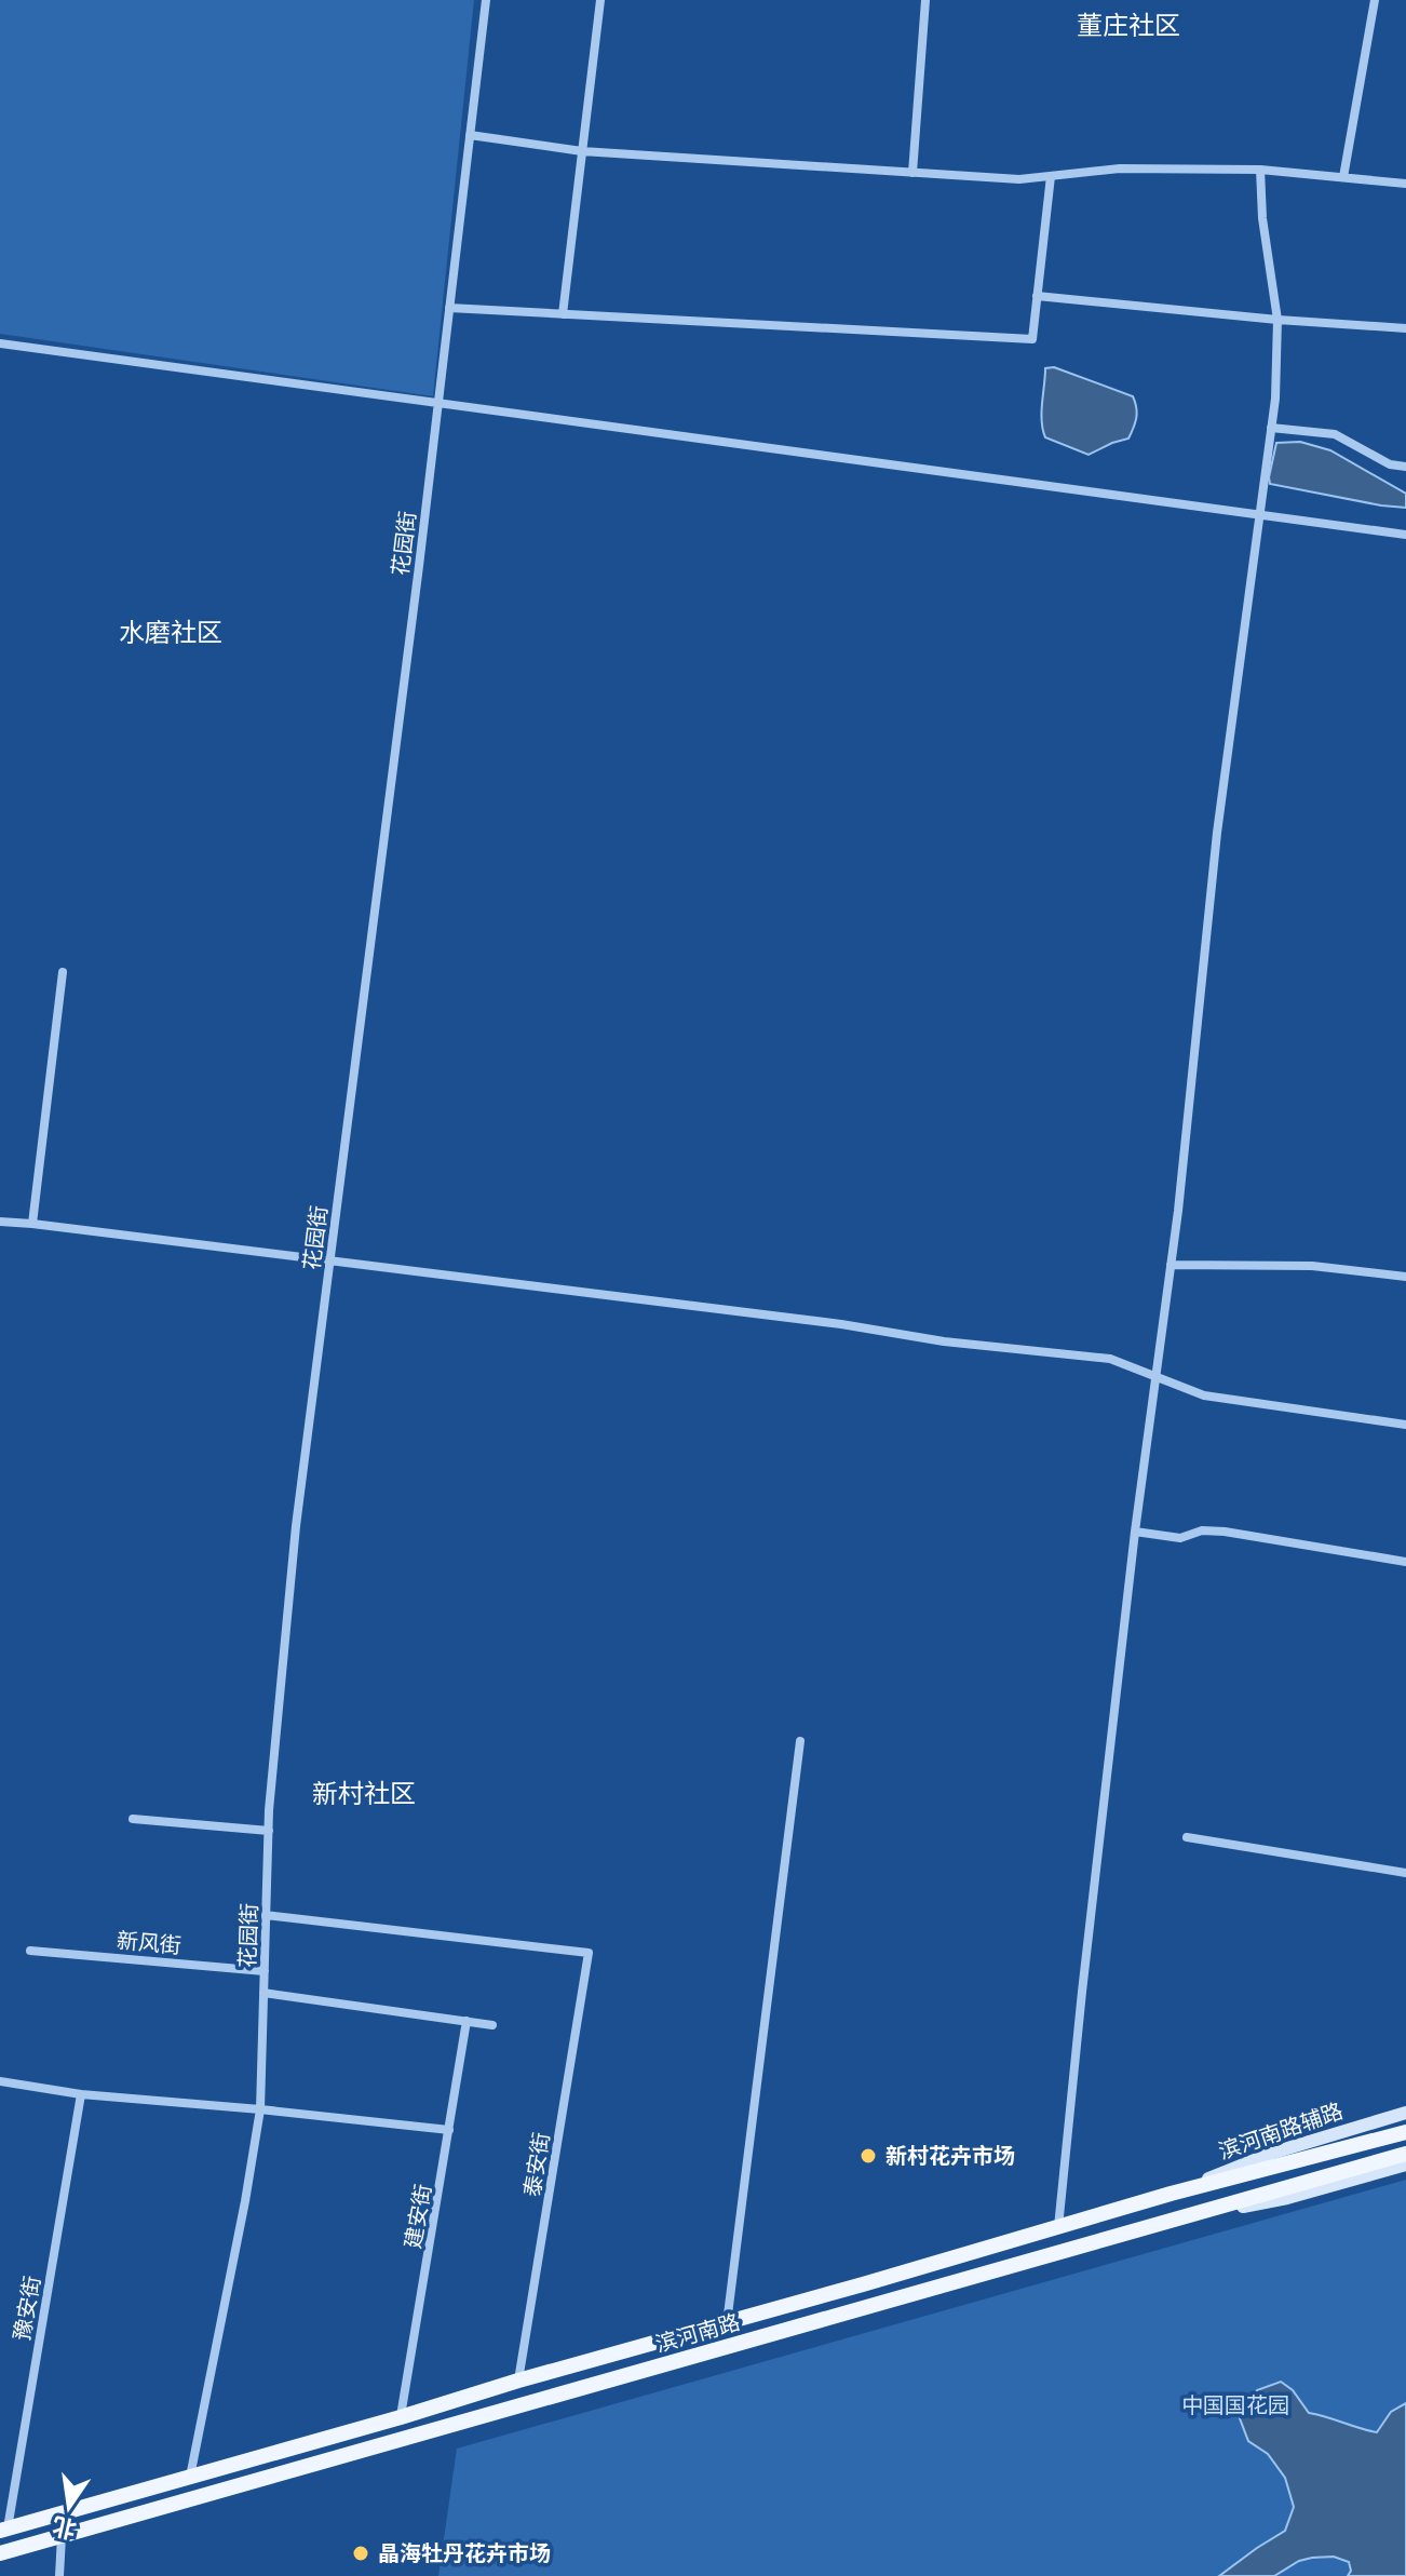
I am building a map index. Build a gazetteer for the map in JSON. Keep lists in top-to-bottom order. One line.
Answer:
{"streets":{"main road":["滨河南路辅路","滨河南路"],"street":["花园街","新风街","泰安街","建安街","豫安街"]},"crossings":[["花园街","新风街"],["花园街","泰安街"],["花园街","滨河南路"],["滨河南路辅路","滨河南路"],["泰安街","滨河南路"],["建安街","滨河南路"],["豫安街","滨河南路"]],"districts":["董庄社区","水磨社区","新村社区"],"parks":["中国国花园"],"places":["新村花卉市场","晶海牡丹花卉市场"],"north":"bottom"}
